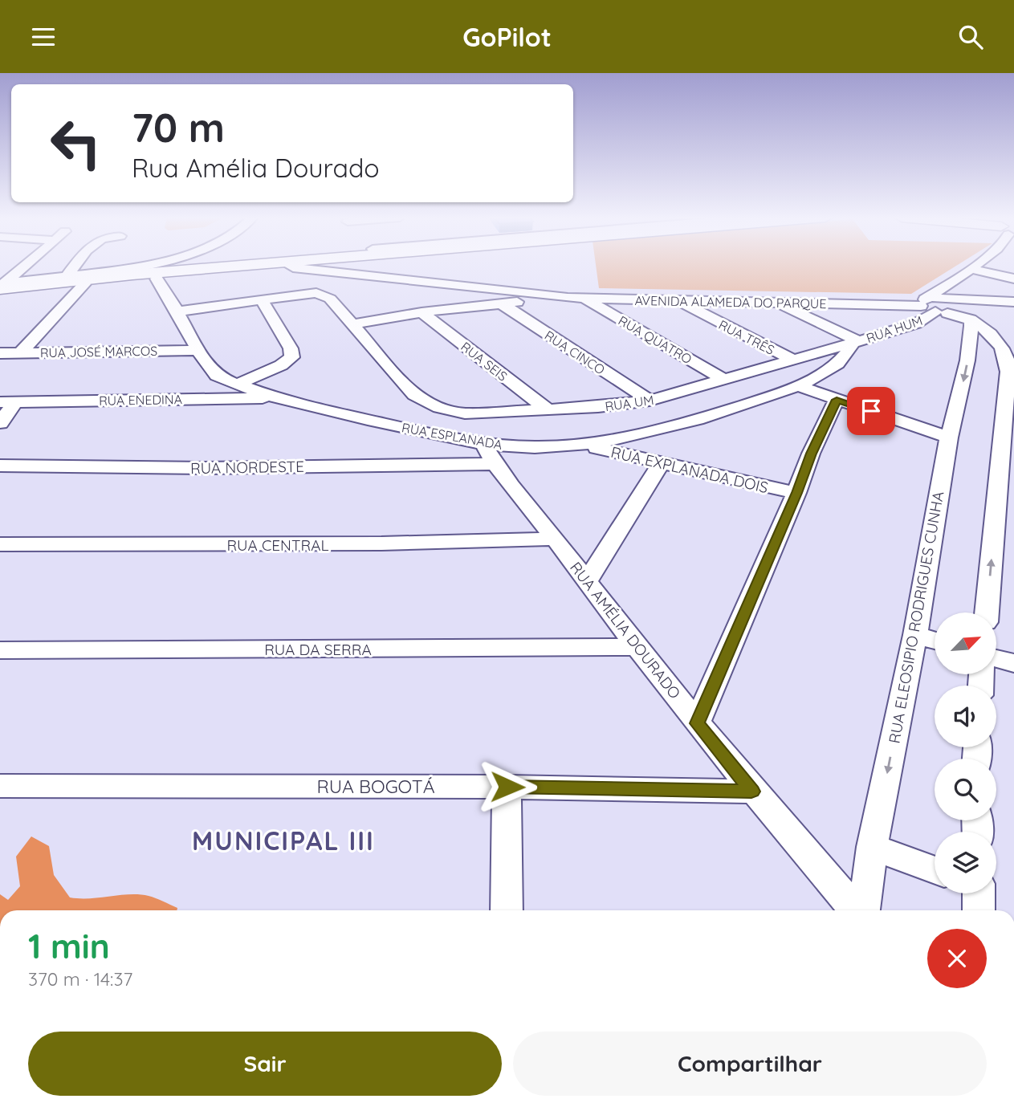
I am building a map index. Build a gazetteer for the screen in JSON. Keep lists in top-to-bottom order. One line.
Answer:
{"streets":{"street":["AVENIDA ALAMEDA DO PARQUE","RUA HUM","RUA TRÊS","RUA QUATRO","RUA JOSÉ MARCOS","RUA CINCO","RUA SEIS","RUA ENEDINA","RUA UM","RUA ESPLANADA","RUA NORDESTE","RUA EXPLANADA DOIS","RUA CENTRAL","RUA ELEOSIPIO RODRIGUES CUNHA","RUA AMÉLIA DOURADO","RUA DA SERRA","RUA BOGOTÁ"]},"crossings":[["AVENIDA ALAMEDA DO PARQUE","RUA HUM"],["AVENIDA ALAMEDA DO PARQUE","RUA TRÊS"],["AVENIDA ALAMEDA DO PARQUE","RUA QUATRO"],["AVENIDA ALAMEDA DO PARQUE","RUA CINCO"],["AVENIDA ALAMEDA DO PARQUE","RUA SEIS"],["AVENIDA ALAMEDA DO PARQUE","RUA UM"],["AVENIDA ALAMEDA DO PARQUE","RUA ELEOSIPIO RODRIGUES CUNHA"],["RUA HUM","RUA UM"],["RUA HUM","RUA ESPLANADA"],["RUA HUM","RUA ELEOSIPIO RODRIGUES CUNHA"],["RUA TRÊS","RUA UM"],["RUA QUATRO","RUA UM"],["RUA JOSÉ MARCOS","RUA ESPLANADA"],["RUA CINCO","RUA UM"],["RUA SEIS","RUA UM"],["RUA ENEDINA","RUA ESPLANADA"],["RUA UM","RUA ESPLANADA"],["RUA ESPLANADA","RUA NORDESTE"],["RUA ESPLANADA","RUA EXPLANADA DOIS"],["RUA ESPLANADA","RUA AMÉLIA DOURADO"],["RUA NORDESTE","RUA AMÉLIA DOURADO"],["RUA CENTRAL","RUA AMÉLIA DOURADO"],["RUA AMÉLIA DOURADO","RUA DA SERRA"],["RUA AMÉLIA DOURADO","RUA BOGOTÁ"]],"districts":["MUNICIPAL III"],"north":"top right","page":{"header":"GoPilot","turn":["70 m","Rua Amélia Dourado"],"heading":["1 min","370 m · 14:37"],"buttons":["Sair","Compartilhar"]}}
